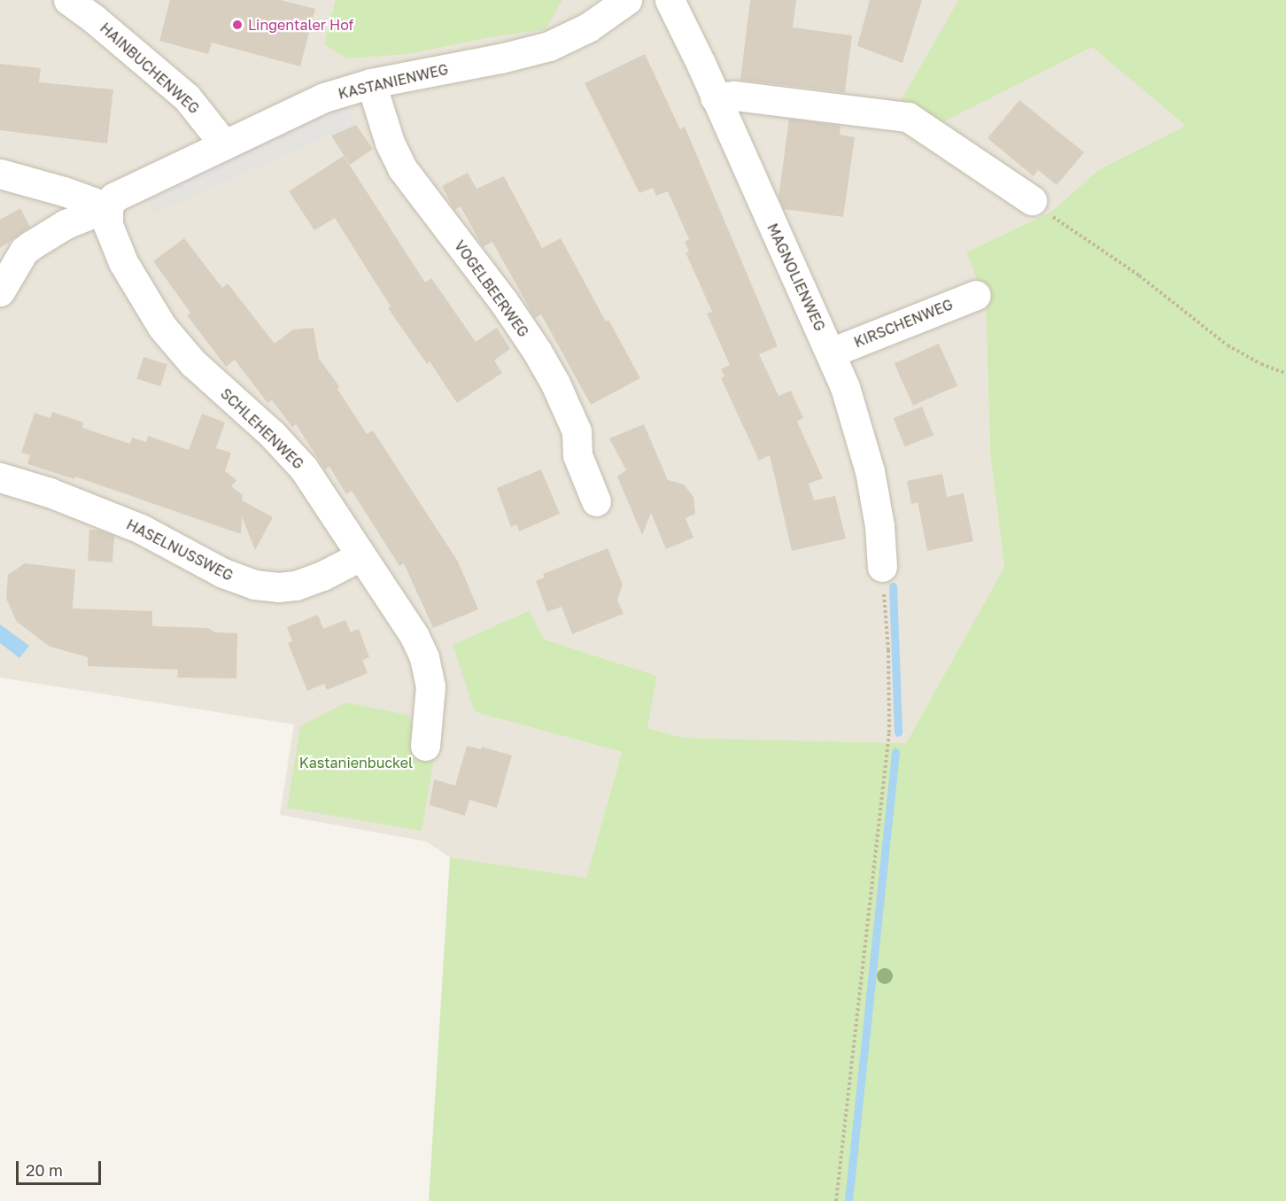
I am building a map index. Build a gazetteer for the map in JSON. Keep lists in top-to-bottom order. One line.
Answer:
{"streets":{"street":["HAINBUCHENWEG","KASTANIENWEG","MAGNOLIENWEG","VOGELBEERWEG","KIRSCHENWEG","SCHLEHENWEG","HASELNUSSWEG"]},"crossings":[["HAINBUCHENWEG","KASTANIENWEG"],["KASTANIENWEG","VOGELBEERWEG"],["KASTANIENWEG","SCHLEHENWEG"],["MAGNOLIENWEG","KIRSCHENWEG"],["SCHLEHENWEG","HASELNUSSWEG"]],"parks":["Kastanienbuckel"],"places":["Lingentaler Hof"],"scale_bar":"20 m"}
